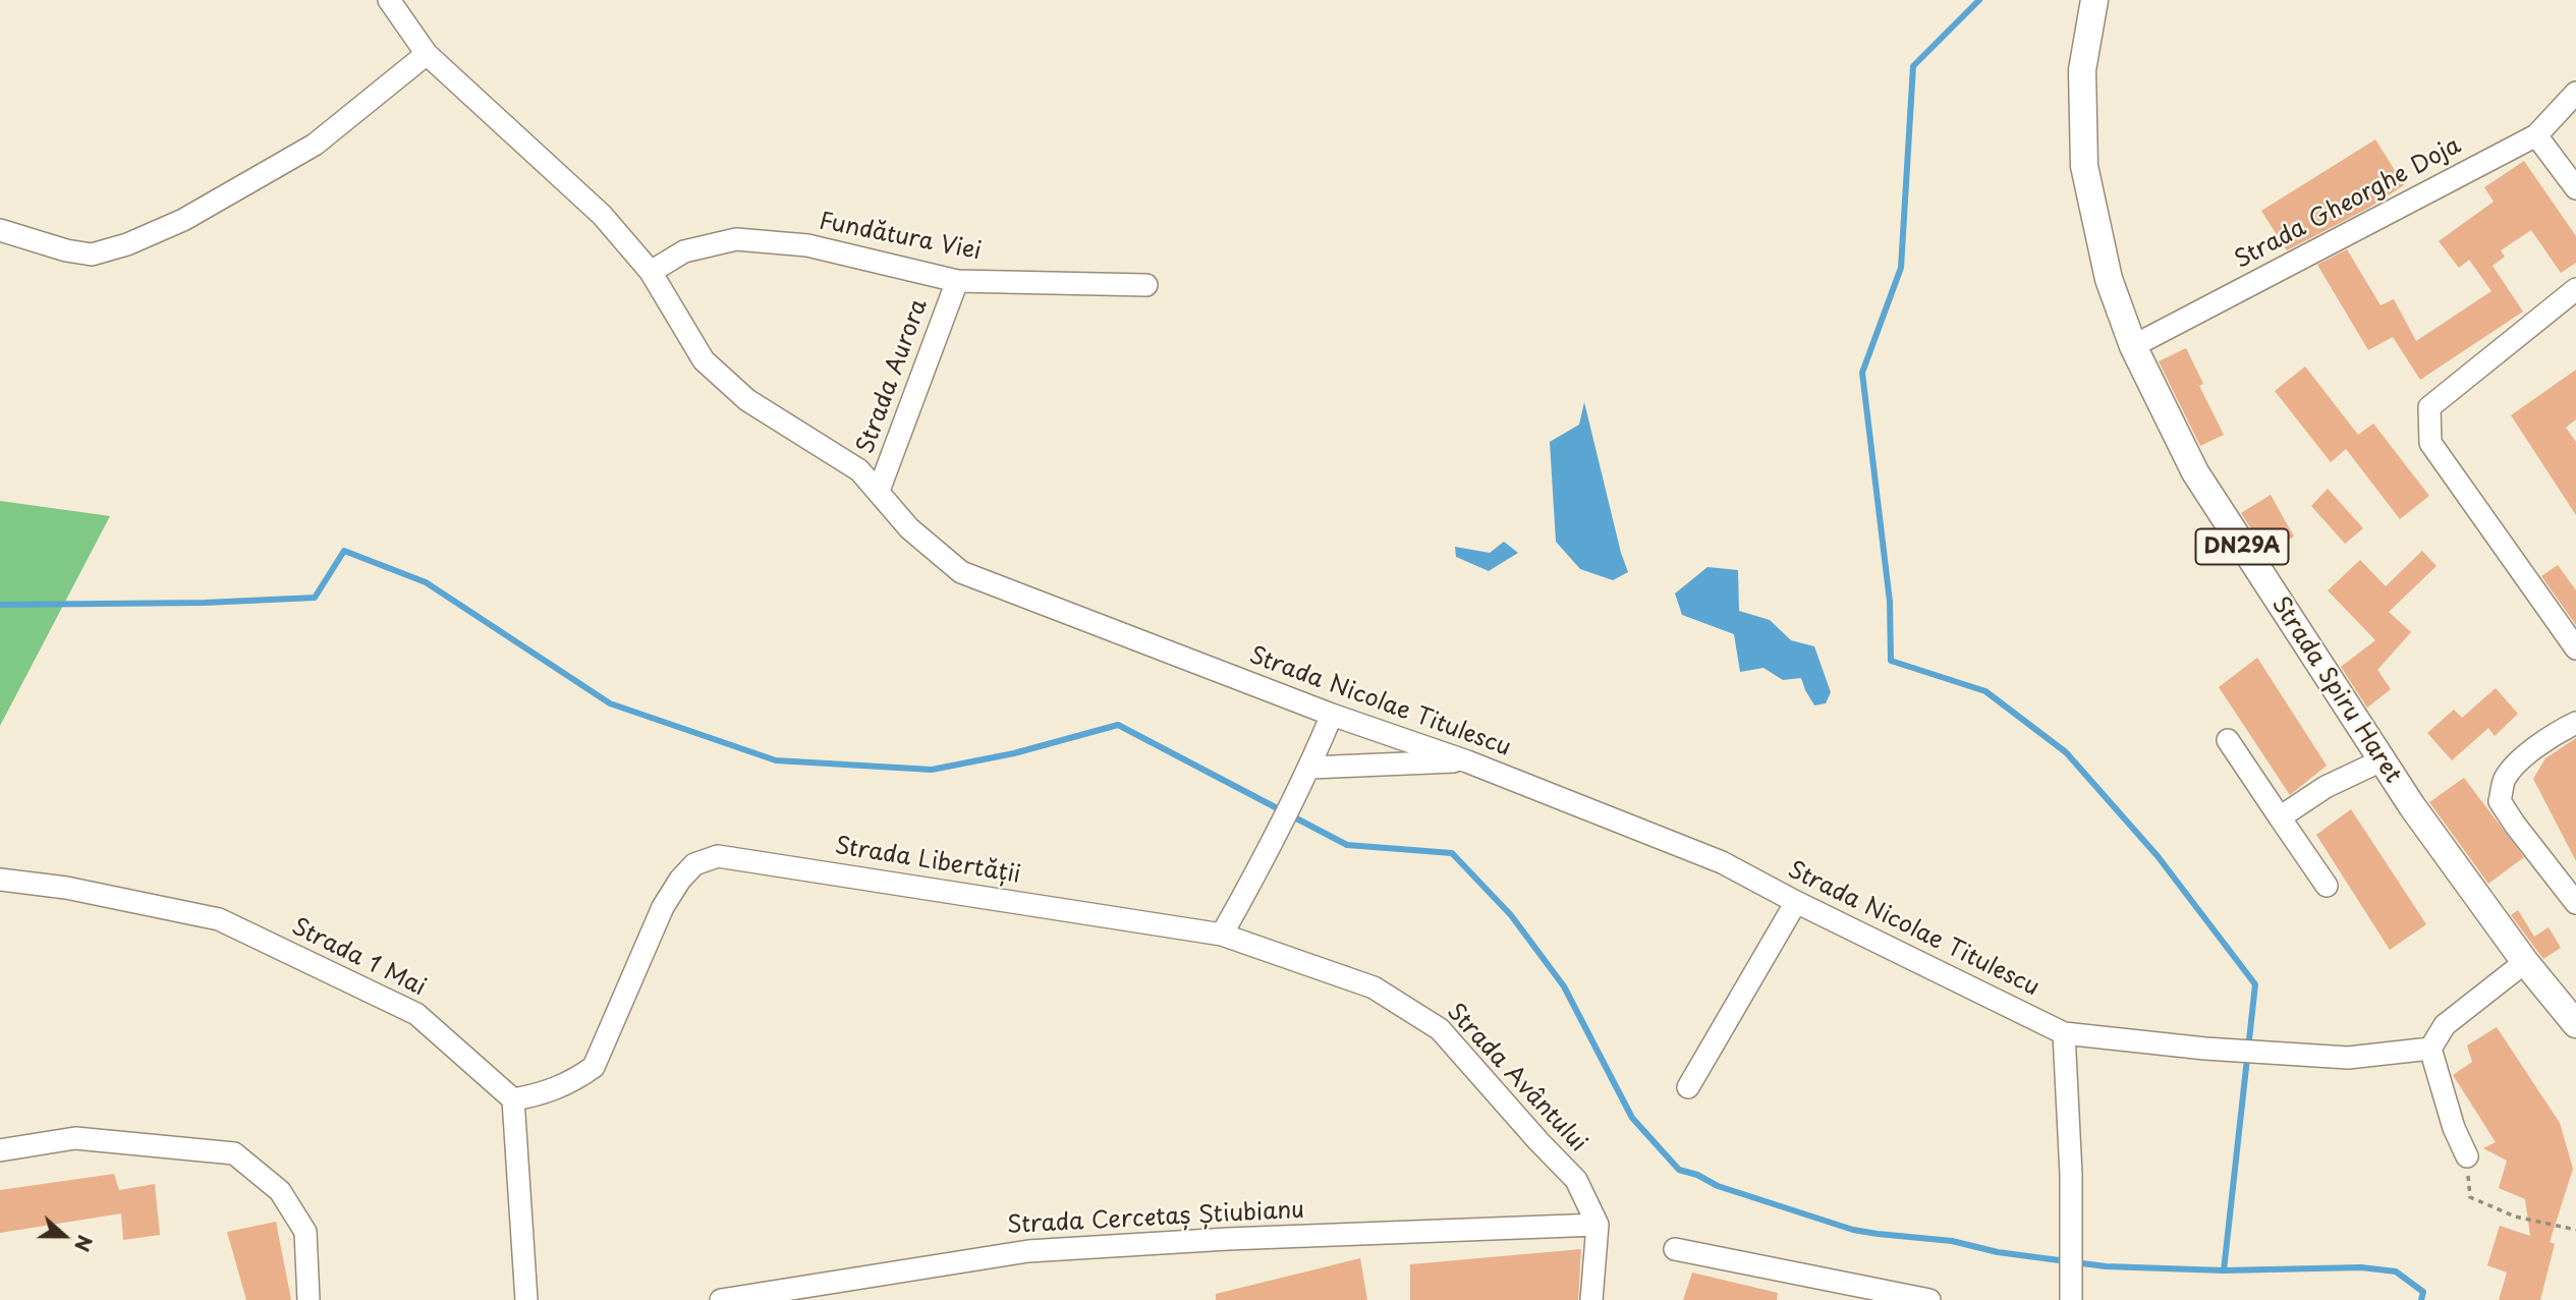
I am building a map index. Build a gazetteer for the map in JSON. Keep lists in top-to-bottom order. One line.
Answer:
{"streets":{"main road":["DN29A","Strada Spiru Haret"],"street":["Strada Gheorghe Doja","Fundătura Viei","Strada Aurora","Strada Nicolae Titulescu","Strada Libertății","Strada 1 Mai","Strada Avântului","Strada Cercetaș Știubianu"]},"crossings":[["Strada Gheorghe Doja","Strada Spiru Haret"],["Fundătura Viei","Strada Aurora"],["Fundătura Viei","Strada Nicolae Titulescu"],["Strada Aurora","Strada Nicolae Titulescu"],["Strada Libertății","Strada 1 Mai"],["Strada Libertății","Strada Avântului"],["Strada Avântului","Strada Cercetaș Știubianu"]],"north":"right"}
